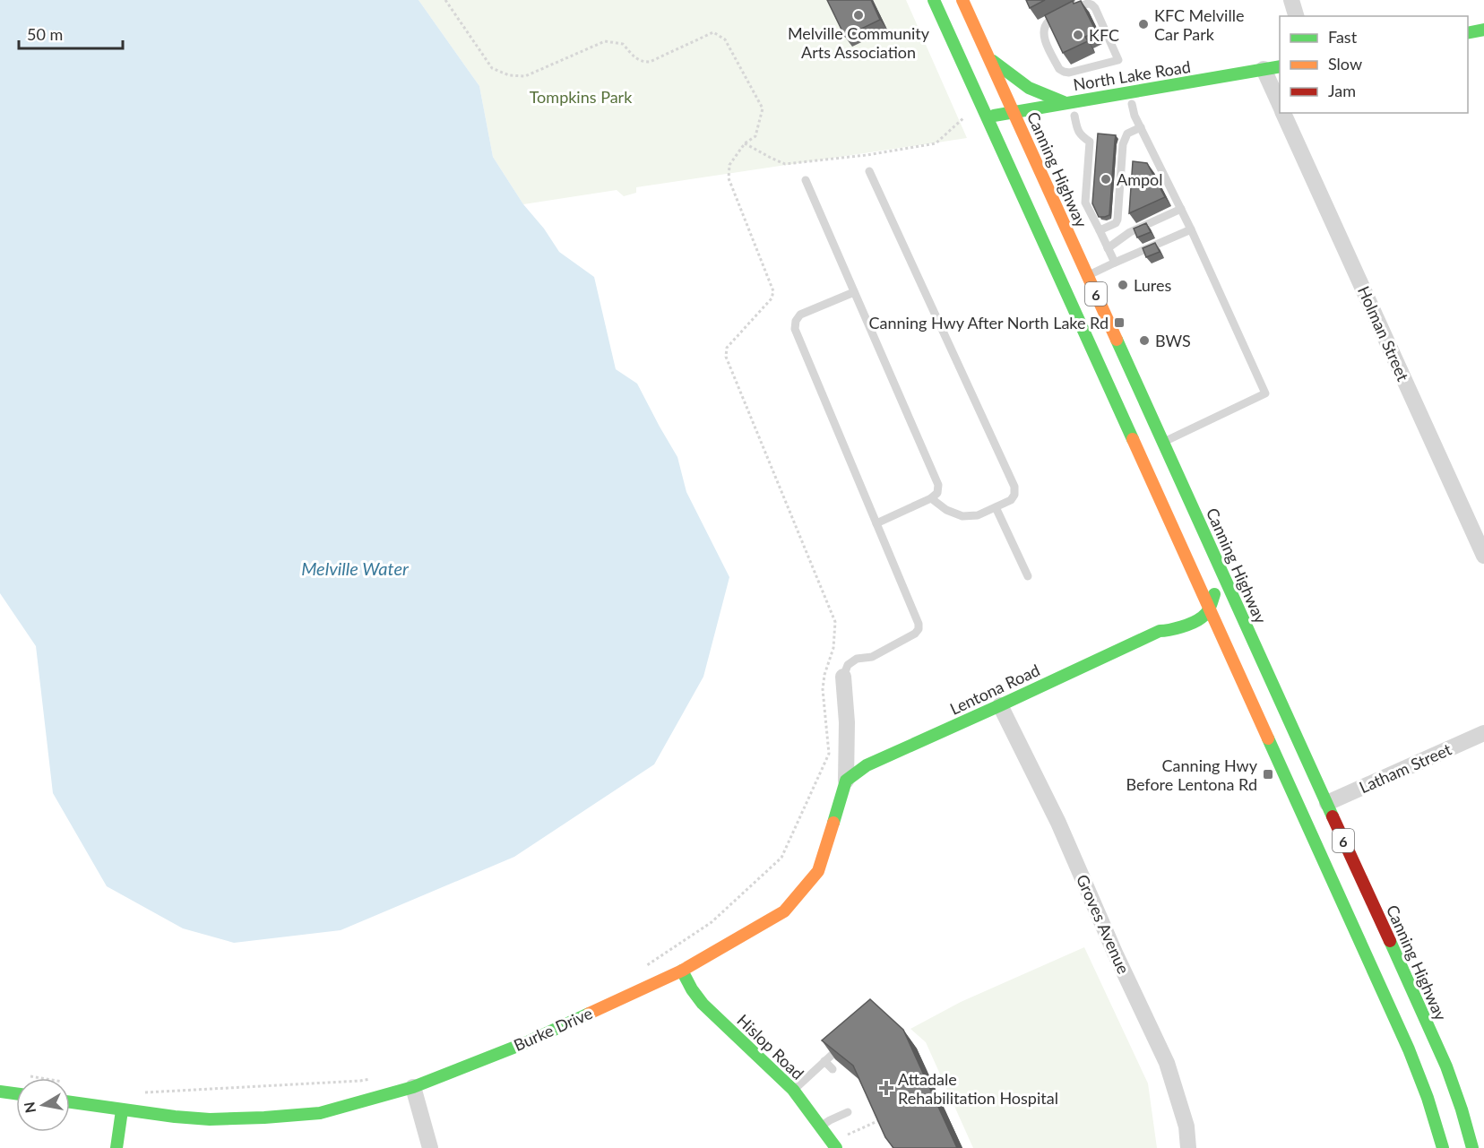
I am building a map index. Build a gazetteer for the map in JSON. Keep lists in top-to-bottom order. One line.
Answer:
{"streets":{"main road":["North Lake Road","Canning Highway","6","Lentona Road","Burke Drive","Hislop Road"],"street":["Holman Street","Latham Street","Groves Avenue"]},"crossings":[["North Lake Road","Canning Highway"],["North Lake Road","Holman Street"],["Canning Highway","Lentona Road"],["Canning Highway","Latham Street"],["Lentona Road","Groves Avenue"],["Lentona Road","Burke Drive"],["Burke Drive","Hislop Road"]],"water":["Melville Water"],"parks":["Tompkins Park"],"places":{"other":["Melville Community Arts Association","KFC Melville Car Park","KFC","Ampol","Lures","BWS"],"transit":["Canning Hwy After North Lake Rd","Canning Hwy Before Lentona Rd"],"health":["Attadale Rehabilitation Hospital"]},"legend":["Fast","Slow","Jam"],"scale_bar":"50 m","north":"left"}
